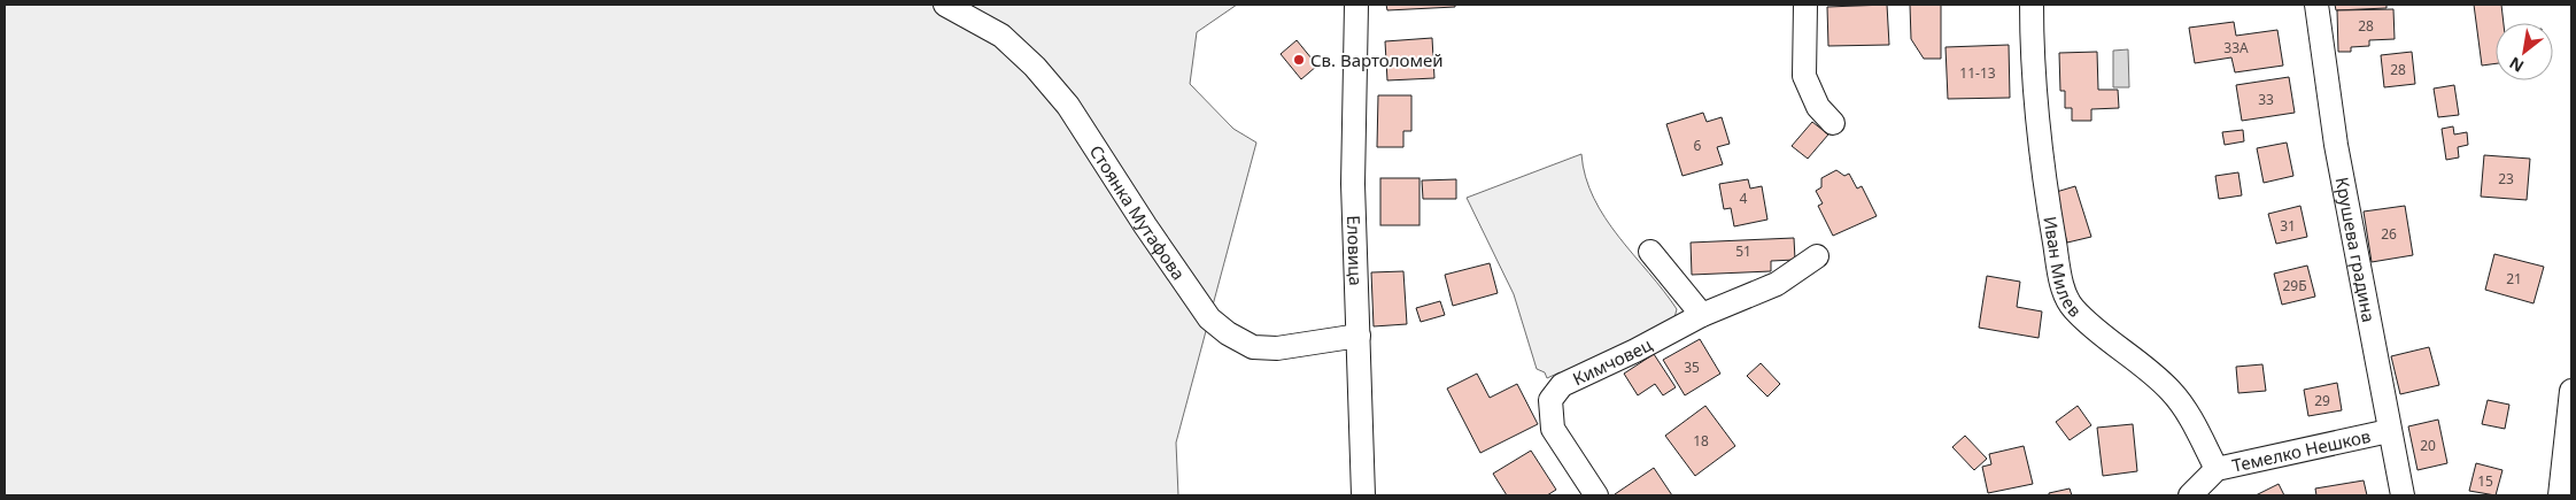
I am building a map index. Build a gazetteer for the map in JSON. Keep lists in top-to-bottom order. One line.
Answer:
{"streets":{"street":["Стоянка Мутафова","Еловица","Крушева градина","Иван Милев","Кимчовец","Темелко Нешков"]},"crossings":[["Стоянка Мутафова","Еловица"],["Крушева градина","Темелко Нешков"],["Иван Милев","Темелко Нешков"]],"places":["Св. Вартоломей"],"house_numbers":["28","33А","28","11-13","33","6","23","4","31","26","51","21","29Б","35","29","18","20","15"],"north":"bottom left"}
